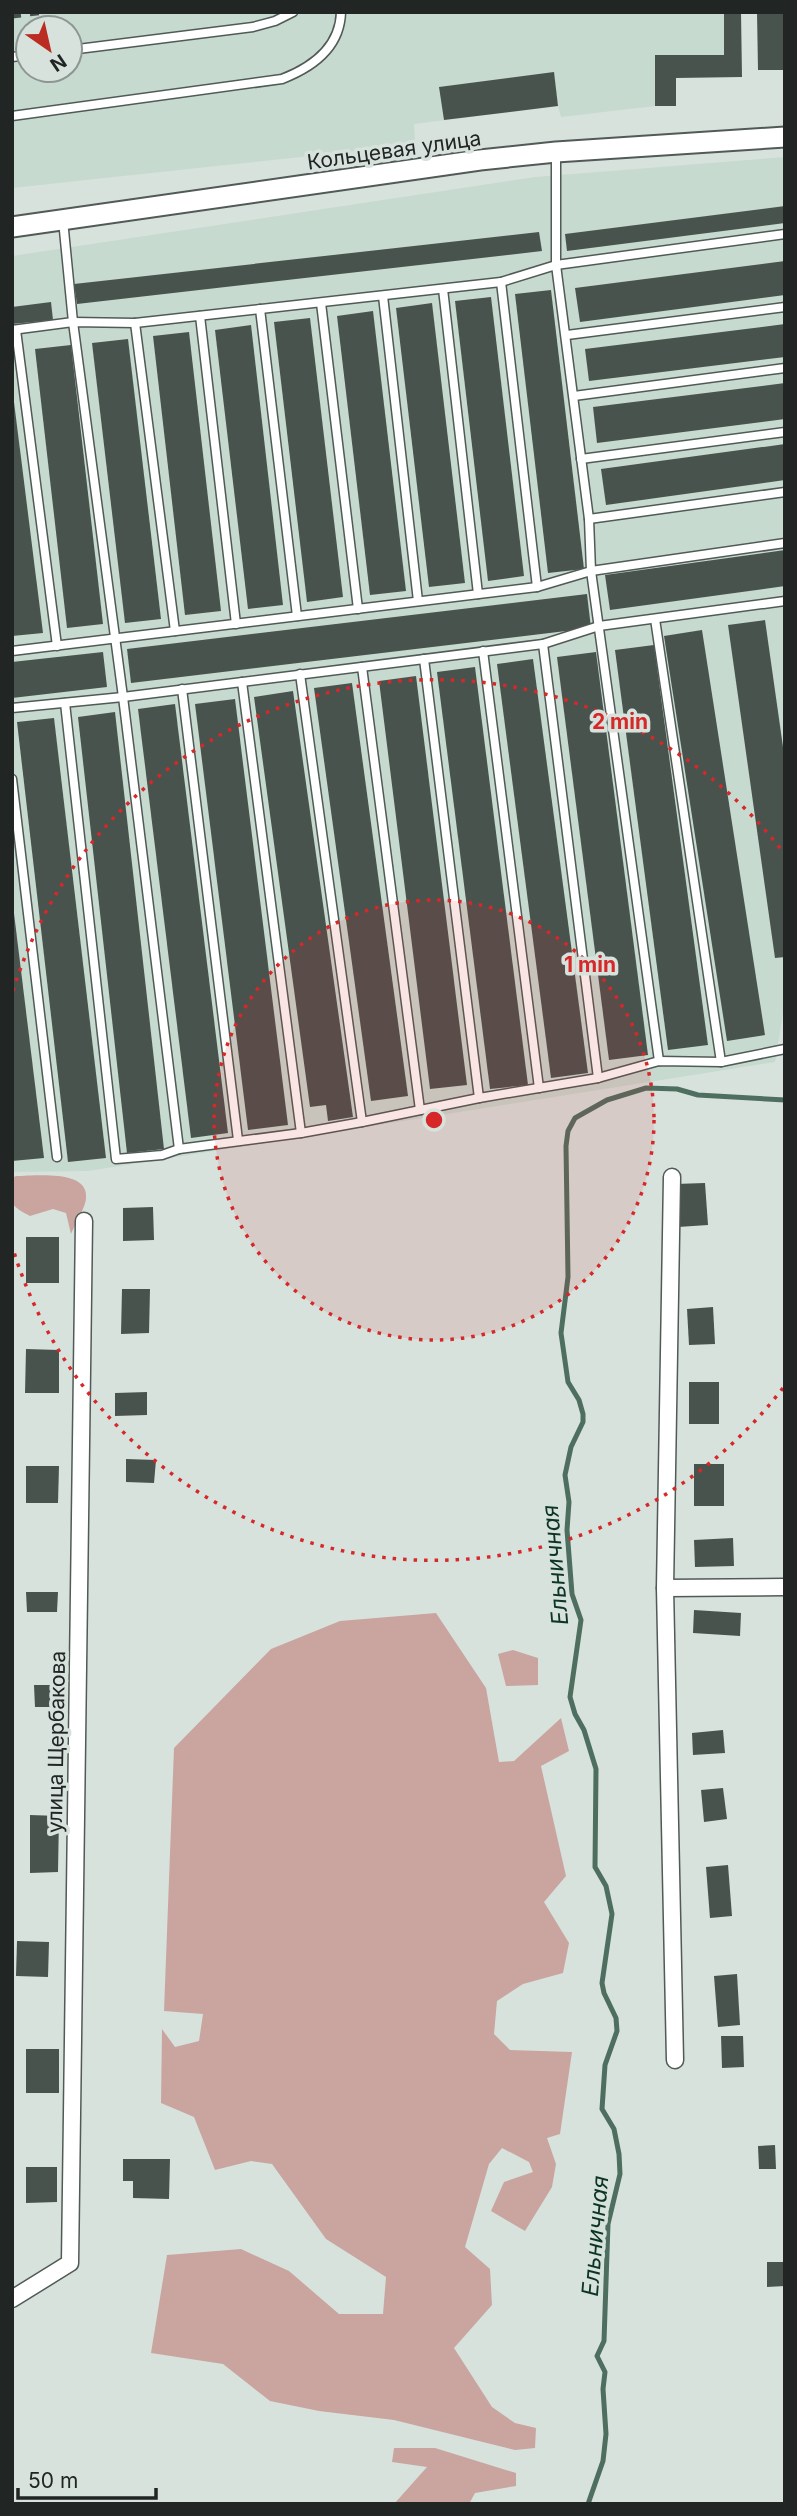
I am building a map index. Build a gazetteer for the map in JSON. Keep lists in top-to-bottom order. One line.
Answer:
{"streets":{"street":["Кольцевая улица","улица Щербакова"]},"water":["Ельничная"],"scale_bar":"50 m","north":"bottom right","rings":["2 min","1 min"]}
